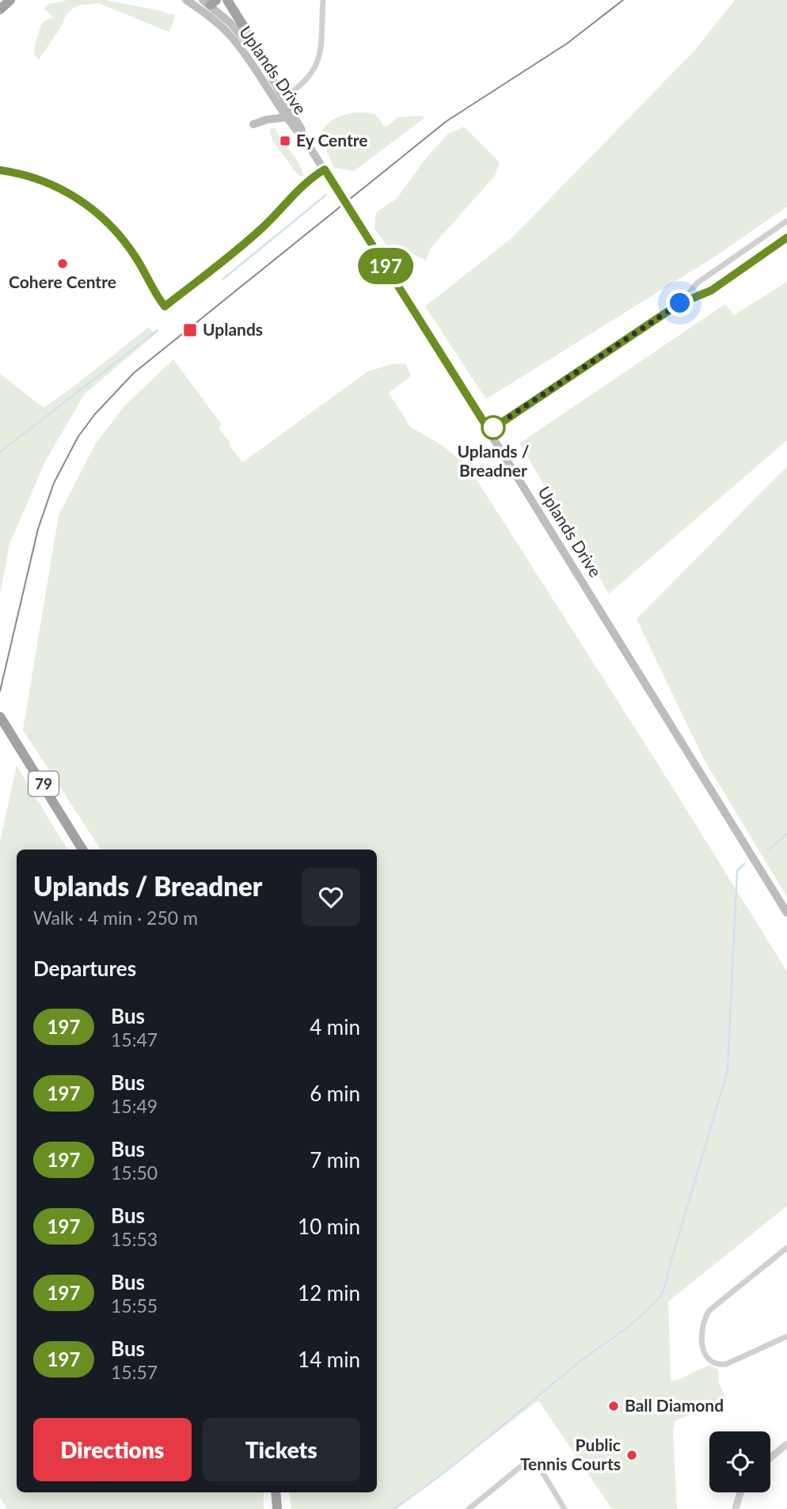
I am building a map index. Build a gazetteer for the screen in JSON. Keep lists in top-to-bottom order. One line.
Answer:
{"streets":{"highway":["79"],"main road":["Uplands Drive"]},"places":{"transit":["Ey Centre","Uplands"],"other":["Cohere Centre","Uplands / Breadner","Ball Diamond","Public Tennis Courts"]},"lines":["bus line 197"],"page":{"on_map":"197","heading":[["Uplands / Breadner","Walk · 4 min · 250 m"],"Departures"],"list":[{"mark":"197","name":"Bus","note":"15:47","value":"4 min"},{"mark":"197","name":"Bus","note":"15:49","value":"6 min"},{"mark":"197","name":"Bus","note":"15:50","value":"7 min"},{"mark":"197","name":"Bus","note":"15:53","value":"10 min"},{"mark":"197","name":"Bus","note":"15:55","value":"12 min"},{"mark":"197","name":"Bus","note":"15:57","value":"14 min"}],"buttons":["Directions","Tickets"]}}
